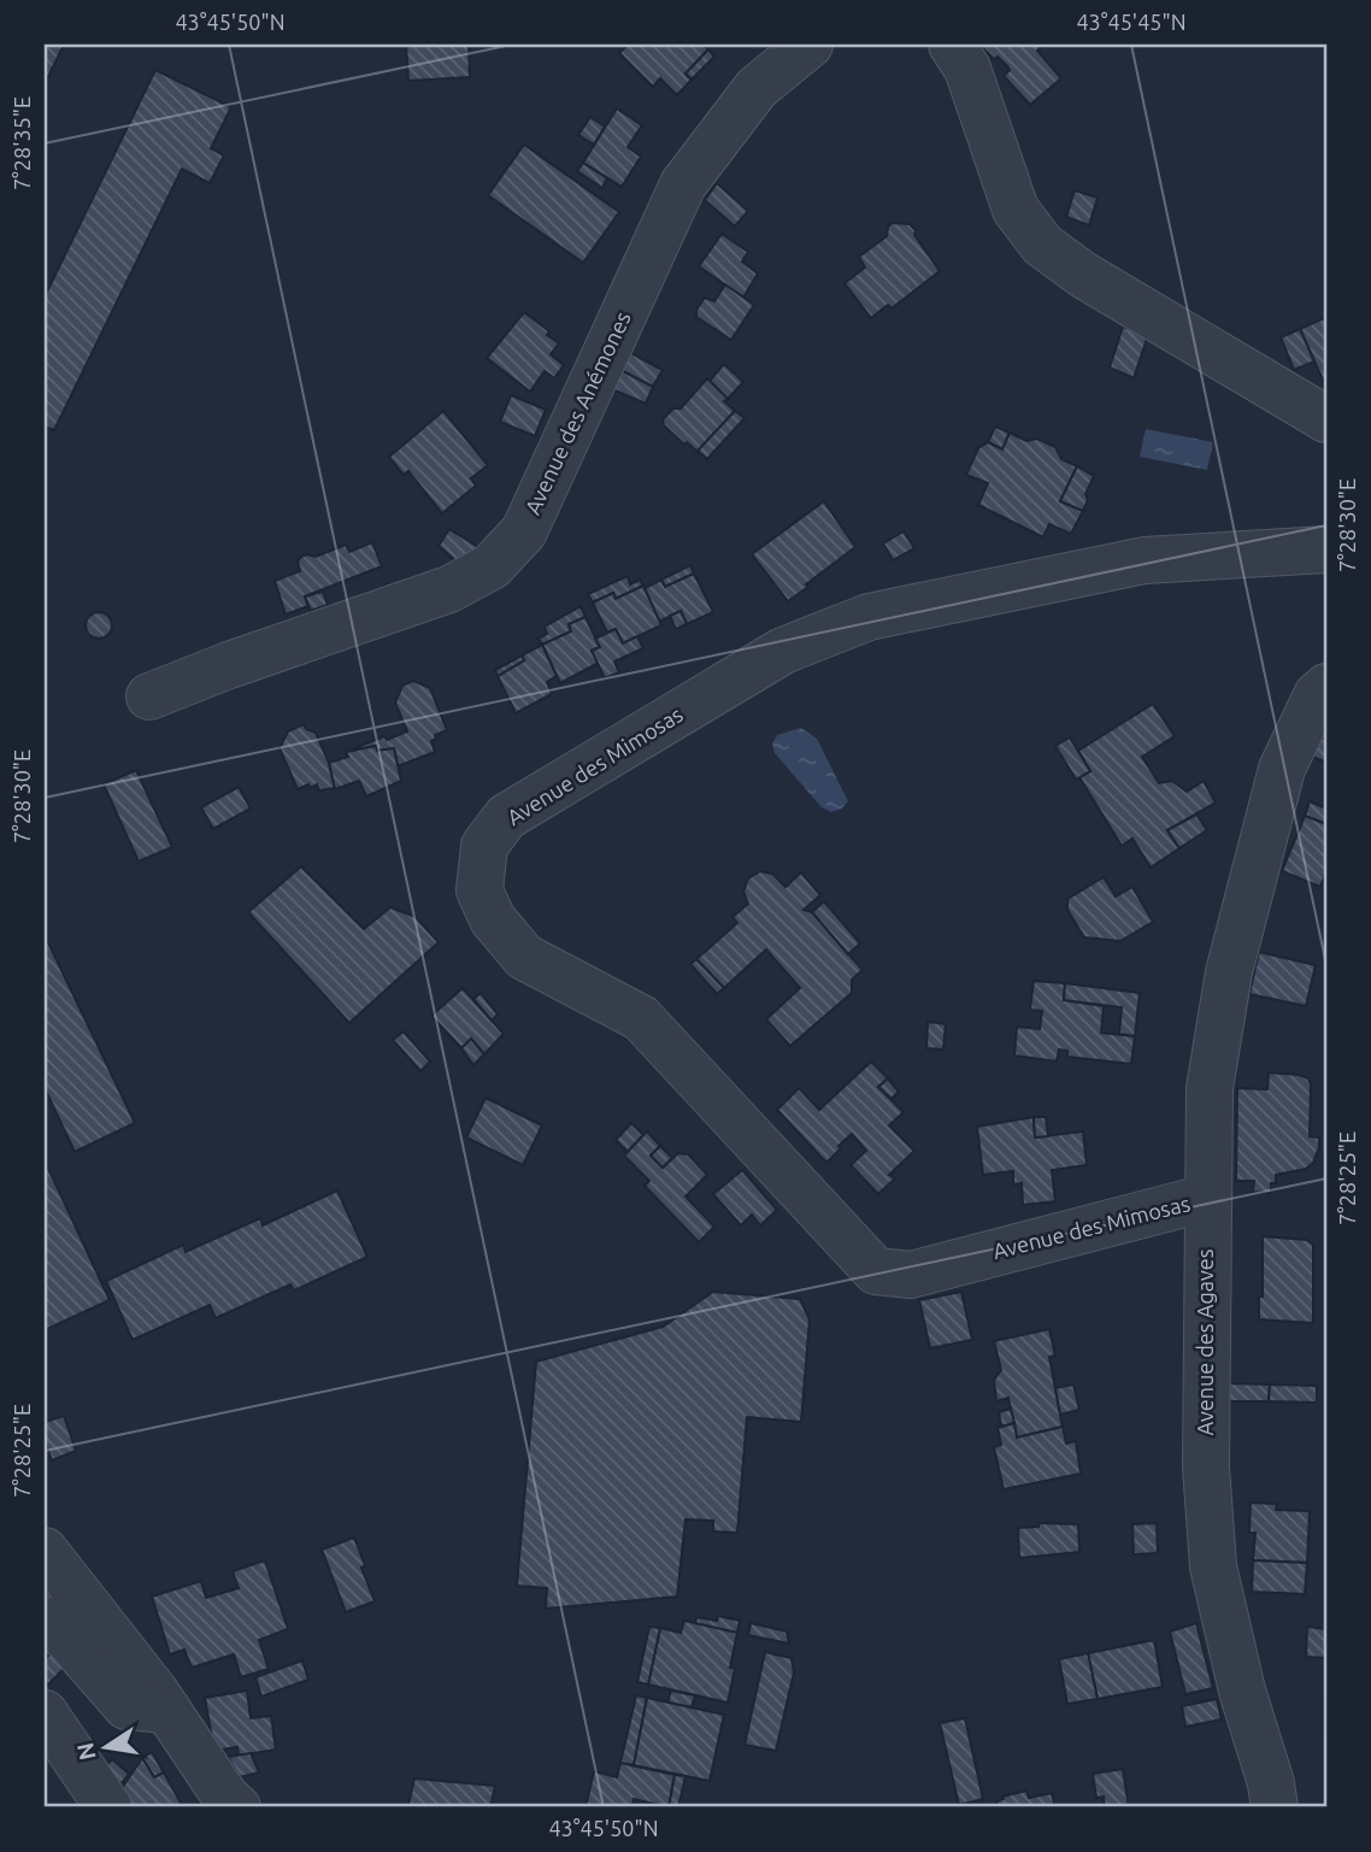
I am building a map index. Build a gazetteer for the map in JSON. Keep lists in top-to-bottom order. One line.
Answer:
{"streets":{"street":["Avenue des Anémones","Avenue des Mimosas","Avenue des Agaves"]},"crossings":[["Avenue des Mimosas","Avenue des Agaves"]],"north":"left","coordinates":["43°45'50\"N","43°45'45\"N","7°28'35\"E","7°28'30\"E","7°28'25\"E"]}
